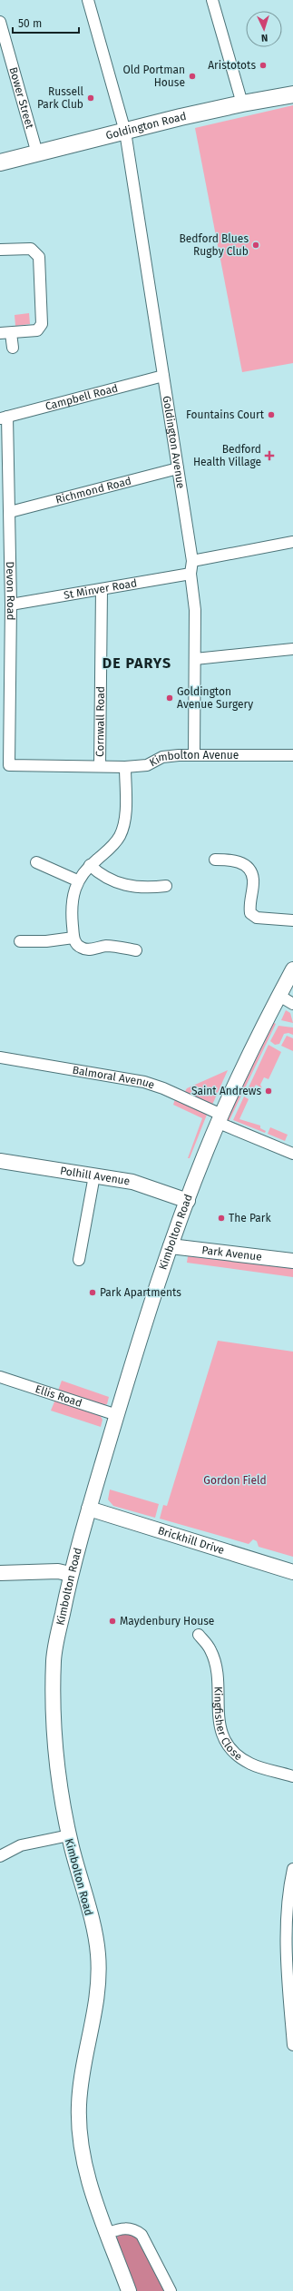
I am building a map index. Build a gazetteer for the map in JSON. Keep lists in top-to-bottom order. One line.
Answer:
{"streets":{"main road":["Goldington Road","Polhill Avenue","Kimbolton Road","Park Avenue","Brickhill Drive"],"street":["Bower Street","Campbell Road","Goldington Avenue","Richmond Road","St Minver Road","Devon Road","Cornwall Road","Kimbolton Avenue","Balmoral Avenue","Ellis Road","Kingfisher Close"]},"crossings":[["Bower Street","Goldington Road"],["Goldington Road","Goldington Avenue"],["Campbell Road","Goldington Avenue"],["Campbell Road","Devon Road"],["Goldington Avenue","Richmond Road"],["Goldington Avenue","St Minver Road"],["Goldington Avenue","Kimbolton Avenue"],["Richmond Road","Devon Road"],["St Minver Road","Devon Road"],["St Minver Road","Cornwall Road"],["Devon Road","Kimbolton Avenue"],["Cornwall Road","Kimbolton Avenue"],["Balmoral Avenue","Kimbolton Road"],["Polhill Avenue","Kimbolton Road"],["Kimbolton Road","Park Avenue"],["Kimbolton Road","Ellis Road"],["Kimbolton Road","Brickhill Drive"]],"districts":["DE PARYS"],"parks":["Gordon Field"],"places":{"other":["Aristotots","Old Portman House","Russell Park Club","Bedford Blues Rugby Club","Fountains Court","Goldington Avenue Surgery","Saint Andrews","The Park","Park Apartments","Maydenbury House"],"health":["Bedford Health Village"]},"scale_bar":"50 m","north":"bottom"}
